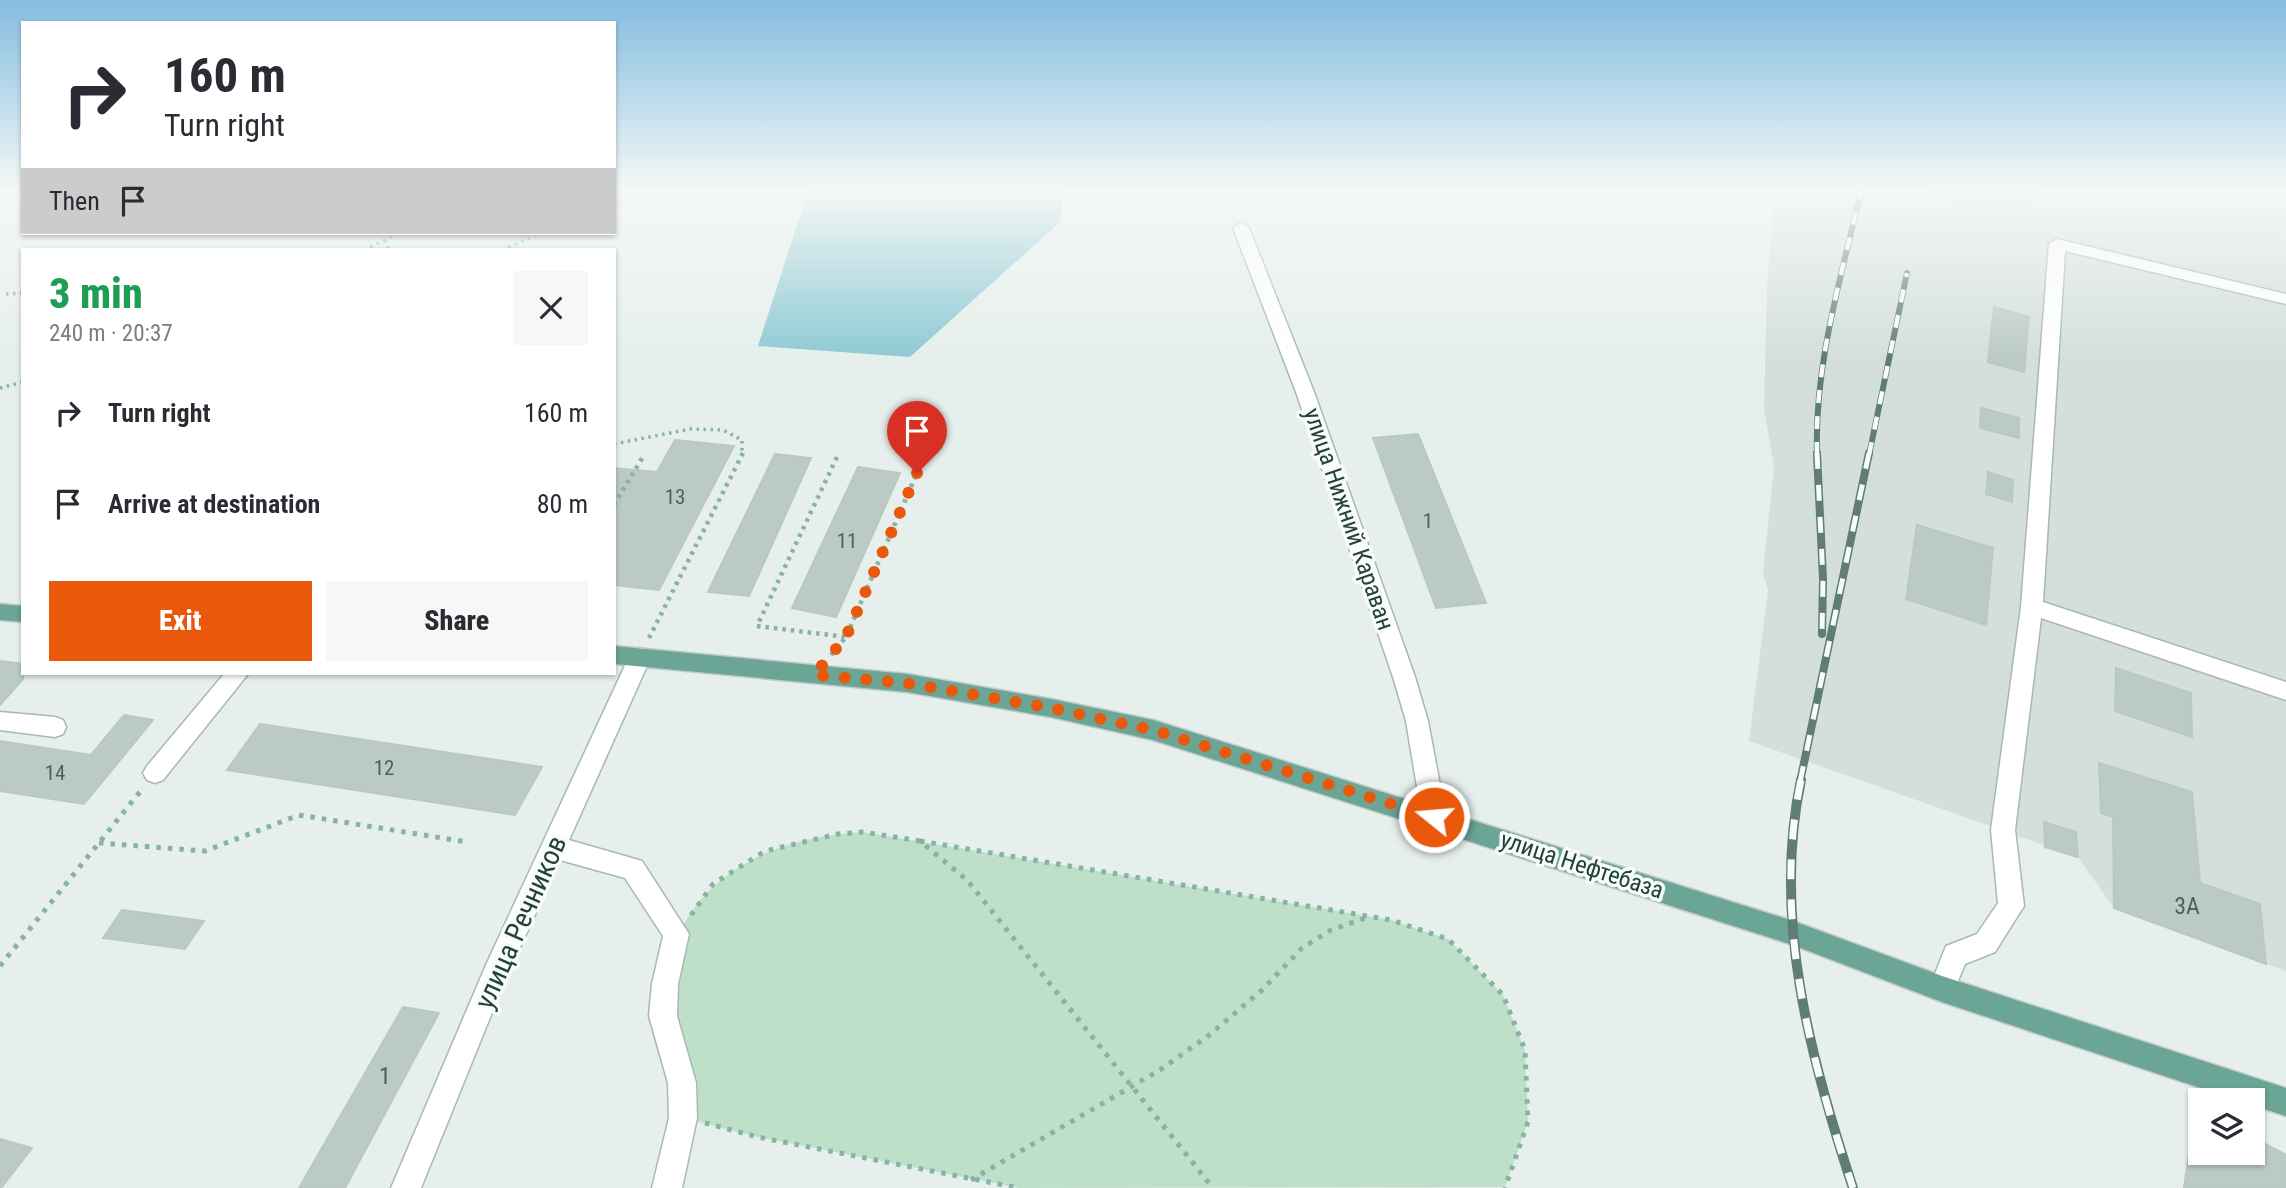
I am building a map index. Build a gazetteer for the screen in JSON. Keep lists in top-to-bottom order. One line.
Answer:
{"streets":{"main road":["улица Нефтебаза"],"street":["улица Нижний Караван","улица Речников"]},"crossings":[["улица Нижний Караван","улица Нефтебаза"],["улица Нефтебаза","улица Речников"]],"house_numbers":["13","1","11","12","14","3А","1"],"page":{"turn":["160 m","Turn right"],"then":"Then","heading":["3 min","240 m · 20:37"],"list":[{"name":"Turn right","value":"160 m"},{"name":"Arrive at destination","value":"80 m"}],"buttons":["Exit","Share"]}}
